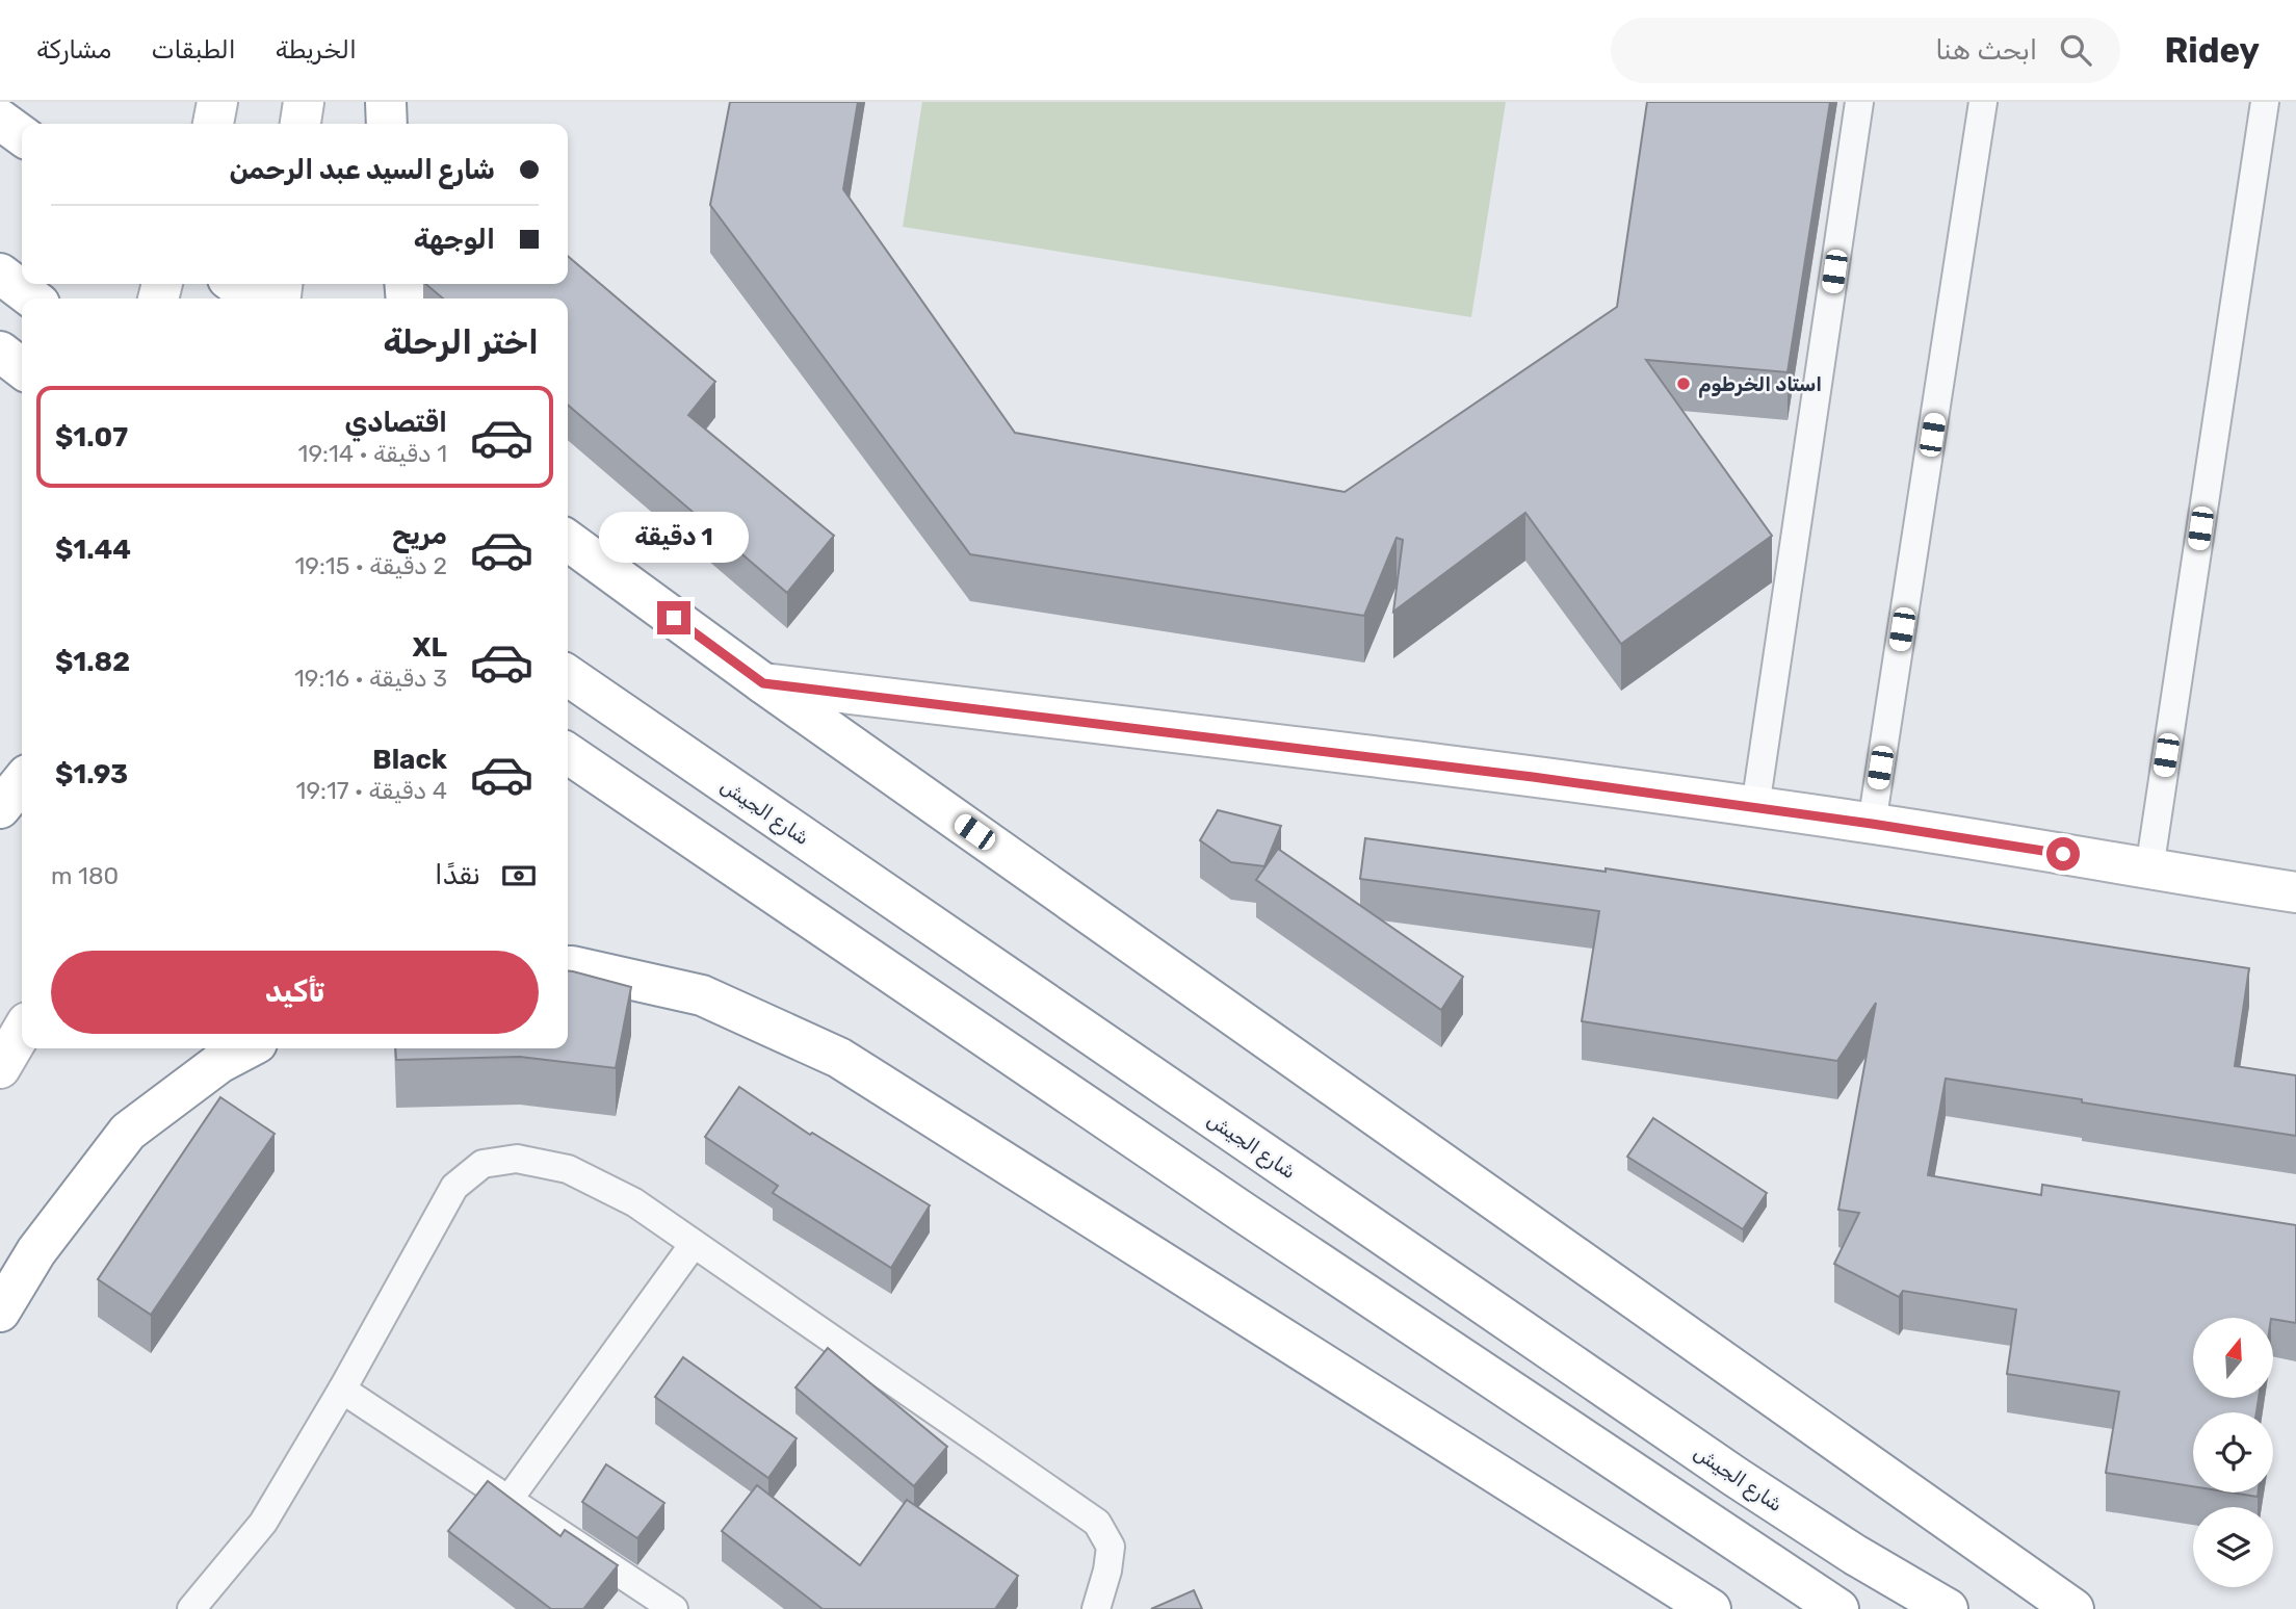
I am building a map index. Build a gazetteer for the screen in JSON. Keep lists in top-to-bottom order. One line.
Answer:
{"streets":{"main road":["شارع الجيش"]},"places":["استاد الخرطوم"],"north":"top","page":{"header":"Ridey","search":"ابحث هنا","nav":["الخريطة","الطبقات","مشاركة"],"banner":["شارع السيد عبد الرحمن","الوجهة"],"heading":"اختر الرحلة","list":[{"name":"اقتصادي","note":"1 دقيقة · 19:14","value":"$1.07"},{"name":"مريح","note":"2 دقيقة · 19:15","value":"$1.44"},{"name":"XL","note":"3 دقيقة · 19:16","value":"$1.82"},{"name":"Black","note":"4 دقيقة · 19:17","value":"$1.93"}],"bubble":"1 دقيقة","pay":["نقدًا","180 m"],"buttons":"تأكيد"}}
